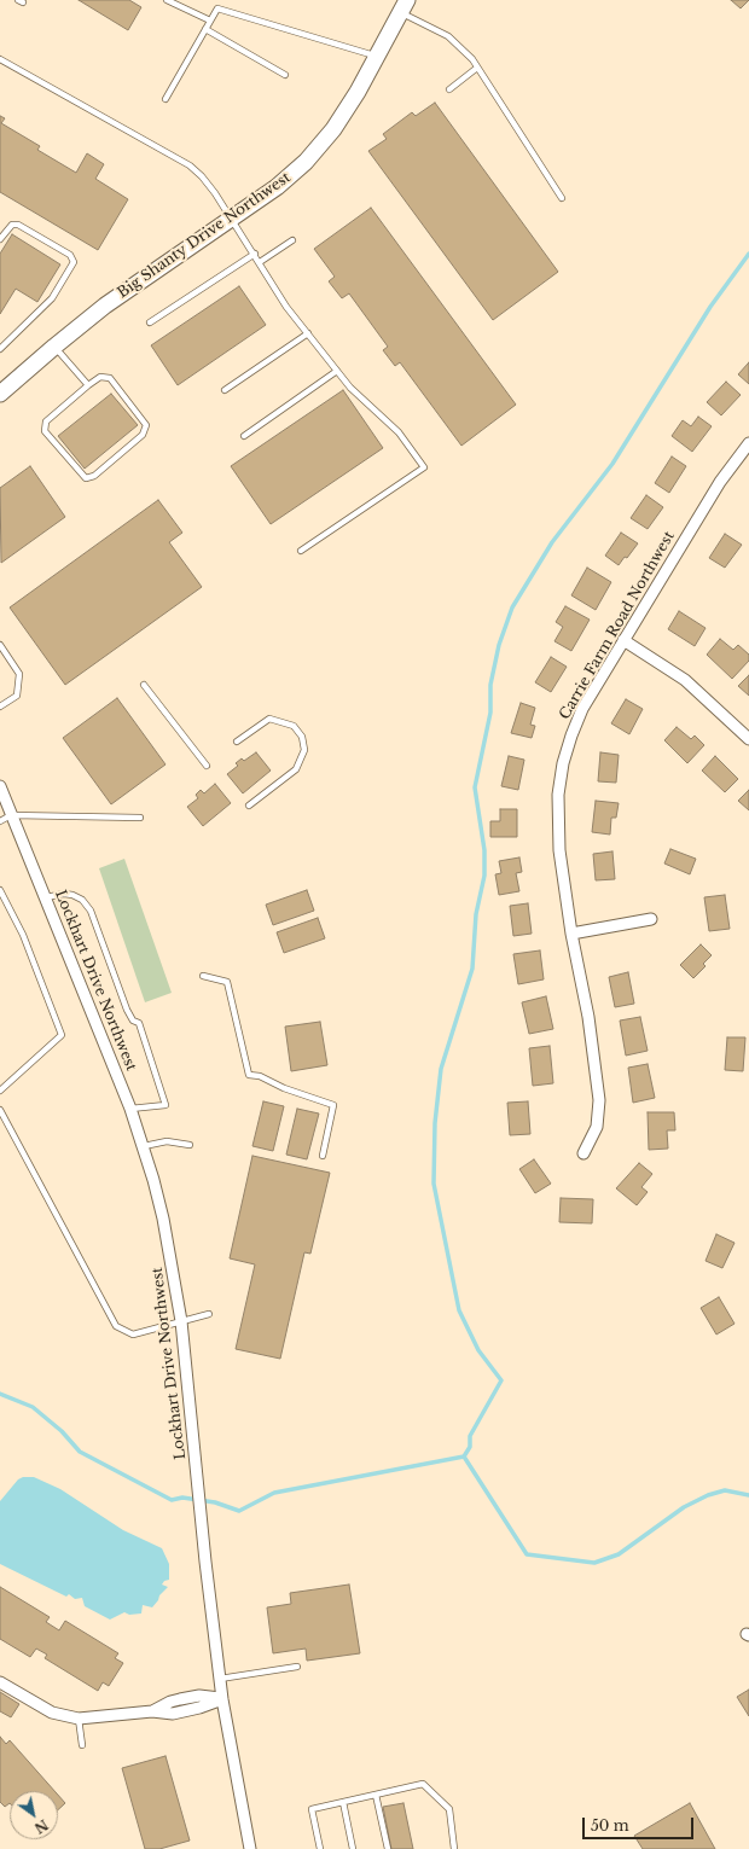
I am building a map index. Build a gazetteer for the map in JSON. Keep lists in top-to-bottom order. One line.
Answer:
{"streets":{"street":["Big Shanty Drive Northwest","Carrie Farm Road Northwest","Lockhart Drive Northwest"]},"scale_bar":"50 m","north":"bottom right"}
